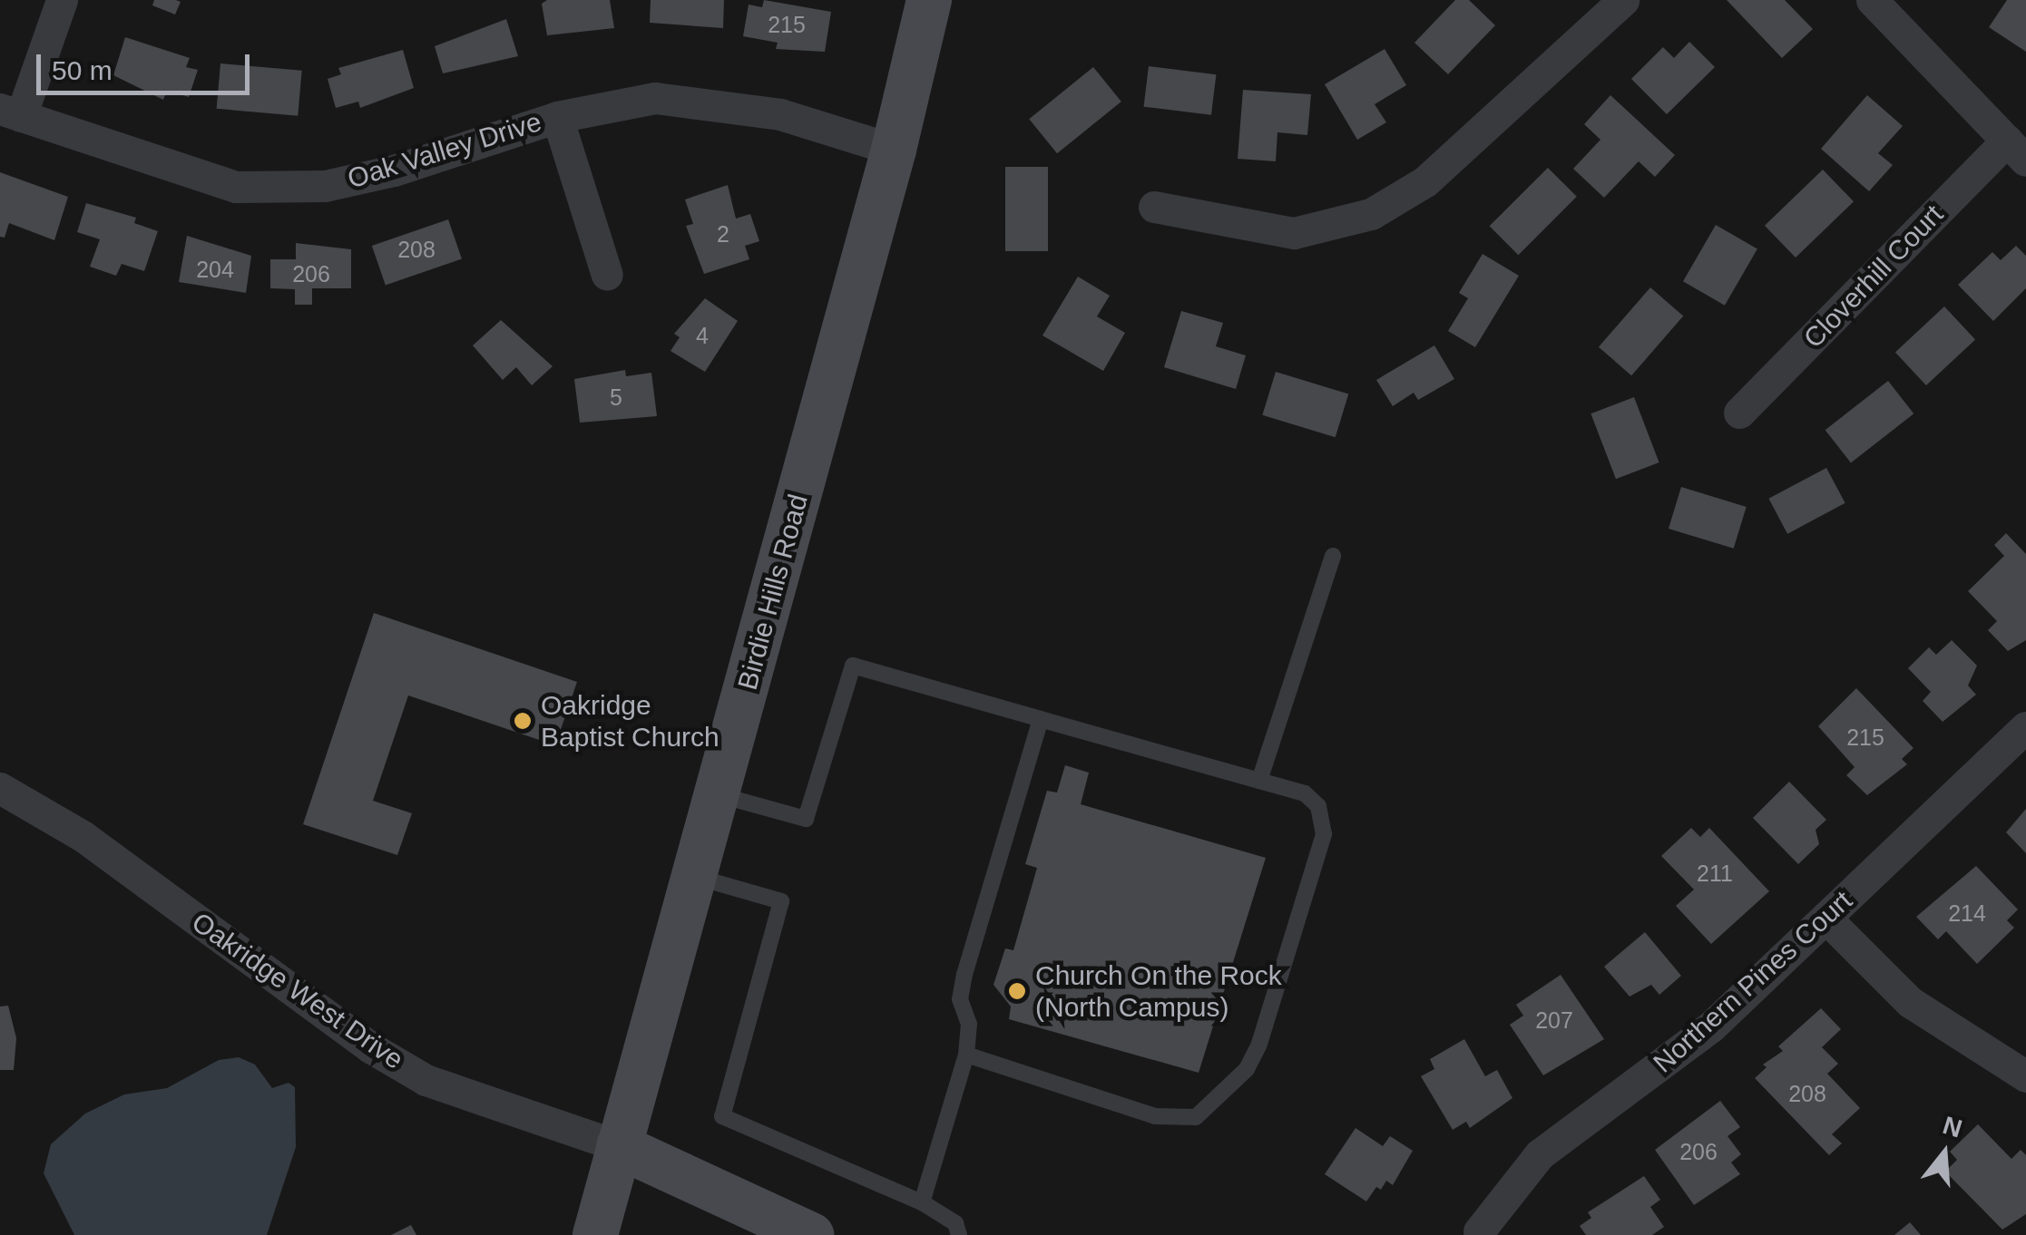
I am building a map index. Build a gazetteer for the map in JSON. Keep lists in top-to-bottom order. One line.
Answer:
{"streets":{"main road":["Birdie Hills Road"],"street":["Oak Valley Drive","Cloverhill Court","Northern Pines Court","Oakridge West Drive"]},"crossings":[["Oak Valley Drive","Birdie Hills Road"],["Birdie Hills Road","Oakridge West Drive"]],"places":["Oakridge Baptist Church","Church On the Rock (North Campus)"],"house_numbers":["215","2","208","204","206","4","5","215","211","214","207","208","206"],"scale_bar":"50 m","north":"top"}
